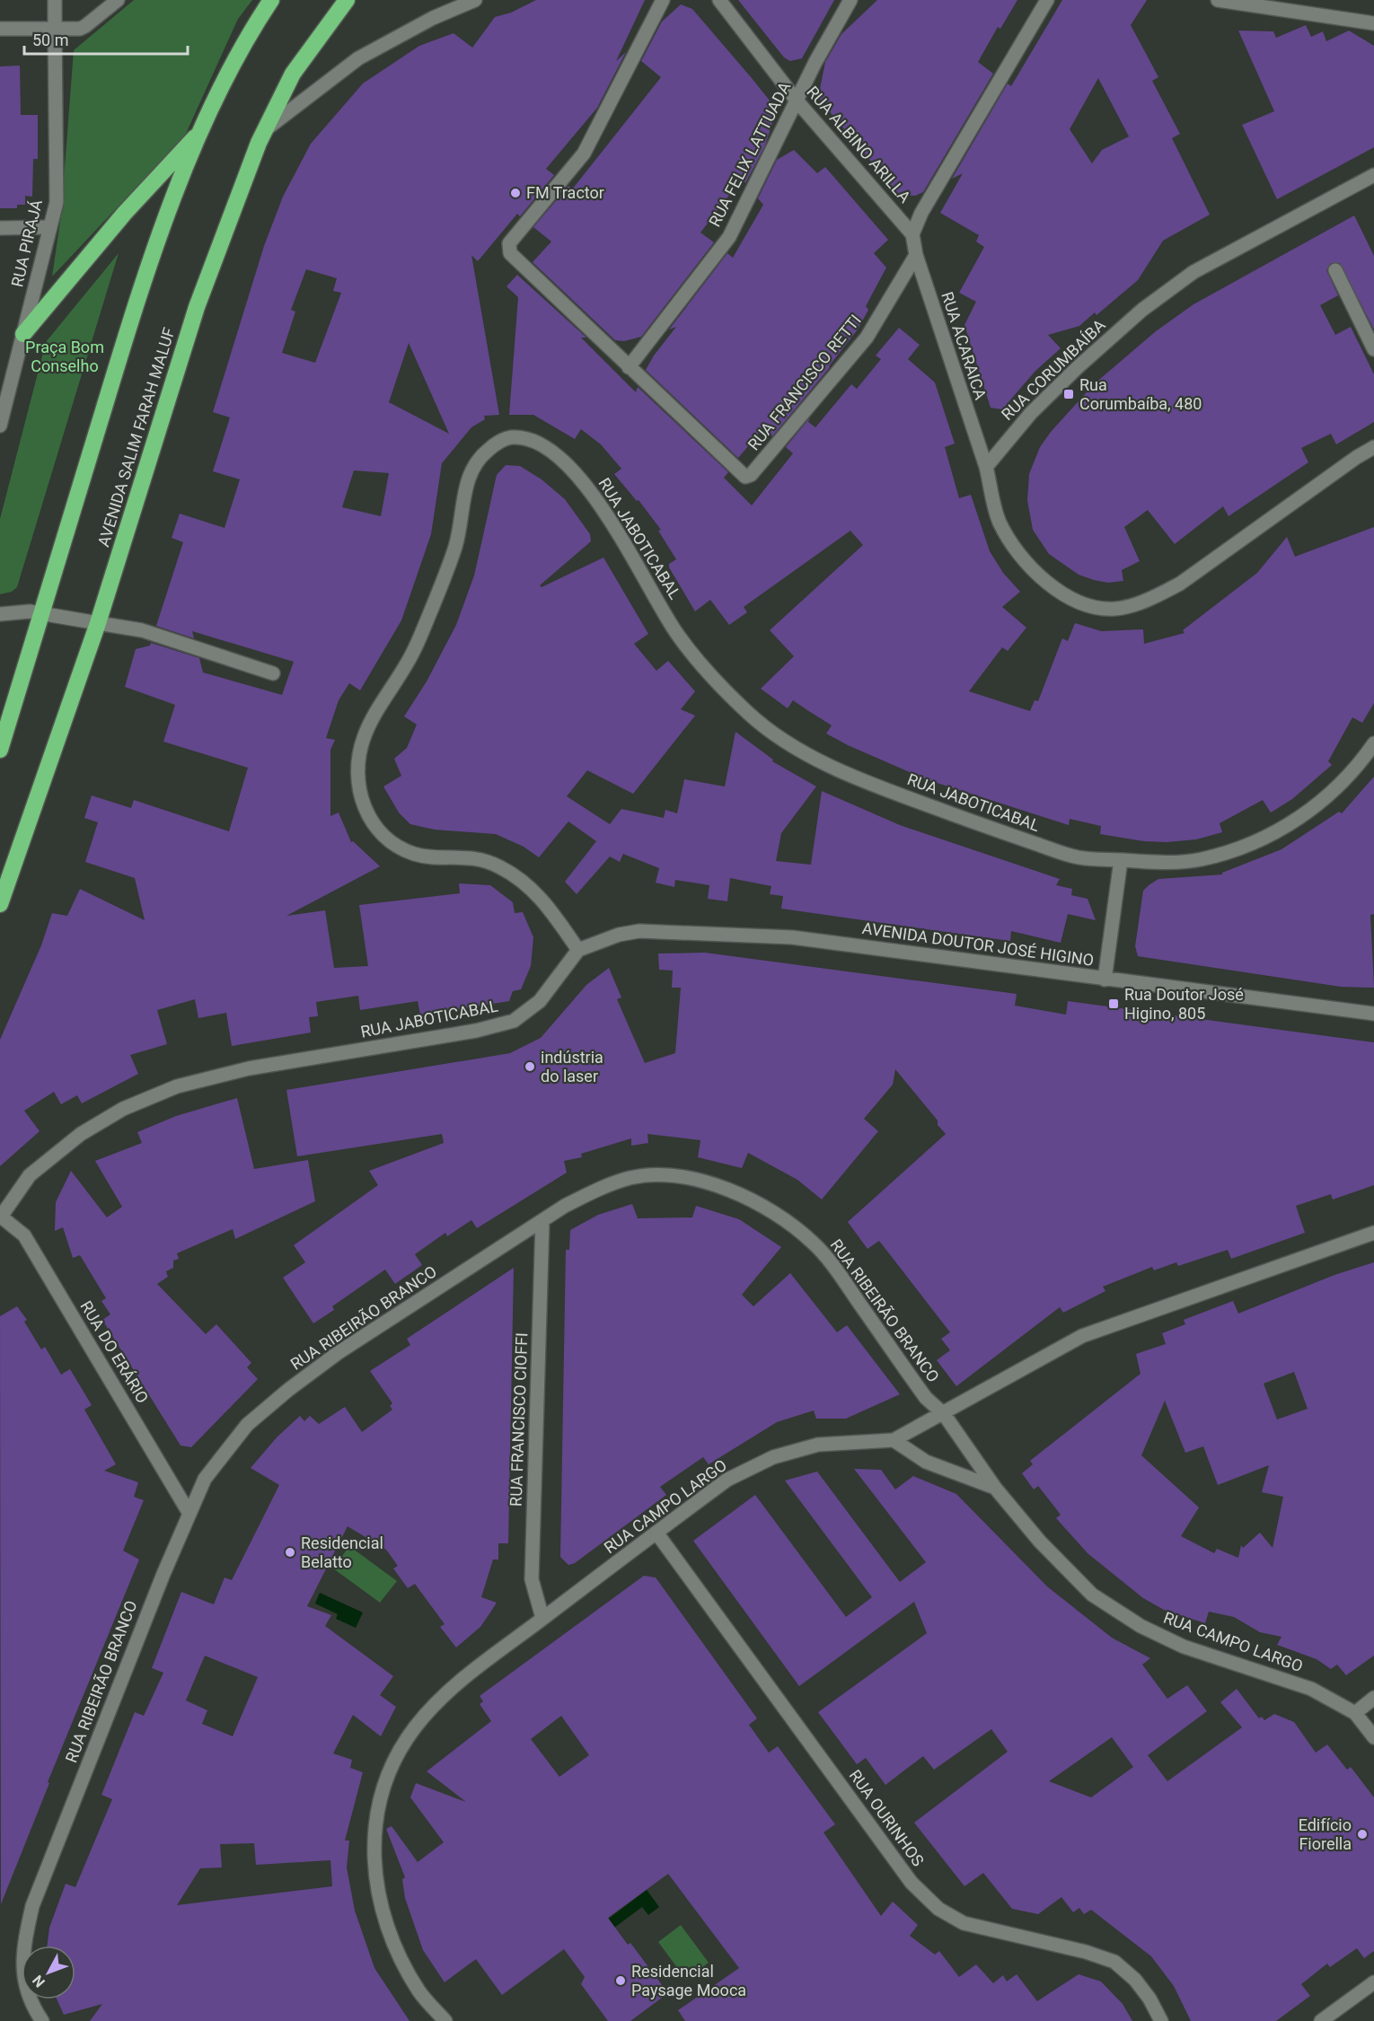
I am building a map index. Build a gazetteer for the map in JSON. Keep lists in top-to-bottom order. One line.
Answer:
{"streets":{"highway":["AVENIDA SALIM FARAH MALUF"],"street":["RUA ALBINO ARILLA","RUA FELIX LATTUADA","RUA PIRAJÁ","RUA ACARAICA","RUA CORUMBAÍBA","RUA FRANCISCO RETTI","RUA JABOTICABAL","AVENIDA DOUTOR JOSÉ HIGINO","RUA RIBEIRÃO BRANCO","RUA DO ERÁRIO","RUA FRANCISCO CIOFFI","RUA CAMPO LARGO","RUA OURINHOS"]},"crossings":[["RUA ALBINO ARILLA","RUA FELIX LATTUADA"],["RUA ALBINO ARILLA","RUA ACARAICA"],["RUA FELIX LATTUADA","RUA FRANCISCO RETTI"],["RUA ACARAICA","RUA CORUMBAÍBA"],["RUA ACARAICA","RUA FRANCISCO RETTI"],["RUA JABOTICABAL","AVENIDA DOUTOR JOSÉ HIGINO"],["RUA JABOTICABAL","RUA DO ERÁRIO"],["RUA RIBEIRÃO BRANCO","RUA DO ERÁRIO"],["RUA RIBEIRÃO BRANCO","RUA FRANCISCO CIOFFI"],["RUA RIBEIRÃO BRANCO","RUA CAMPO LARGO"],["RUA FRANCISCO CIOFFI","RUA CAMPO LARGO"],["RUA CAMPO LARGO","RUA OURINHOS"]],"parks":["Praça Bom Conselho"],"places":{"other":["FM Tractor","indústria do laser","Residencial Belatto","Edifício Fiorella","Residencial Paysage Mooca"],"transit":["Rua Corumbaíba, 480","Rua Doutor José Higino, 805"]},"scale_bar":"50 m","north":"bottom left"}
